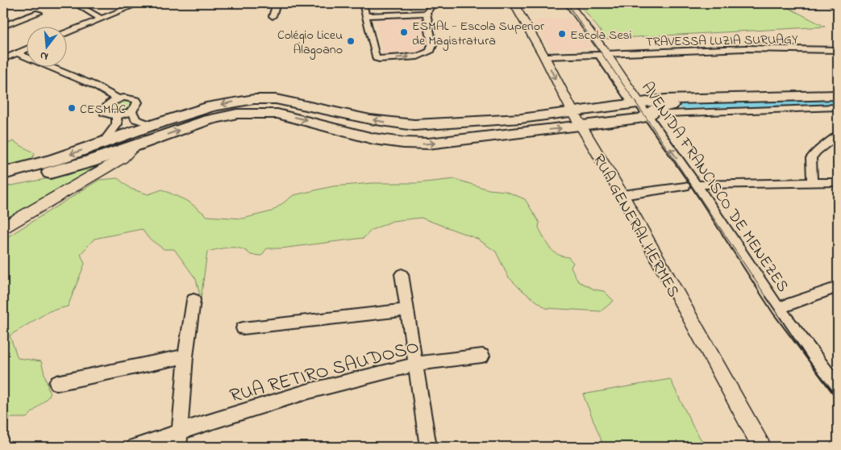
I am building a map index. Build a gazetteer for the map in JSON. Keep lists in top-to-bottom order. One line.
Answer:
{"streets":{"street":["TRAVESSA LUZIA SURUAGY","AVENIDA FRANCISCO DE MENEZES","RUA GENERAL HERMES","RUA RETIRO SAUDOSO"]},"crossings":[["TRAVESSA LUZIA SURUAGY","AVENIDA FRANCISCO DE MENEZES"],["TRAVESSA LUZIA SURUAGY","RUA GENERAL HERMES"]],"places":["ESMAL - Escola Superior de Magistratura","Escola Sesi","Colégio Liceu Alagoano","CESMAC"],"north":"bottom"}
